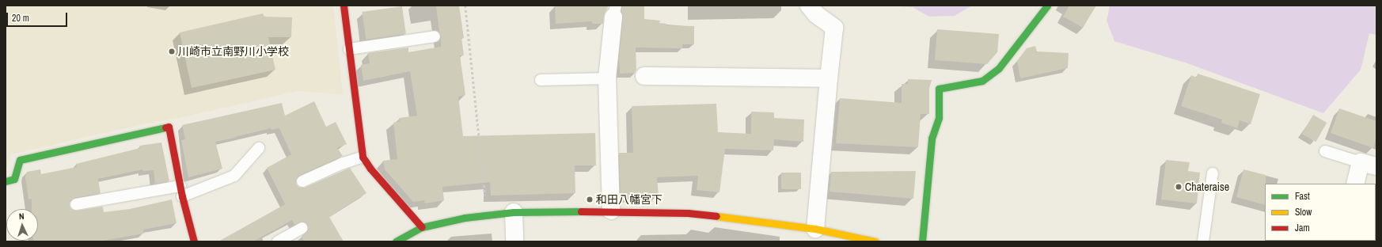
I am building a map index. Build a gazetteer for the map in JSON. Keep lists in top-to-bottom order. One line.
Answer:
{"places":["川崎市立南野川小学校","Chateraise","和田八幡宮下"],"legend":["Fast","Slow","Jam"],"scale_bar":"20 m","north":"top"}
